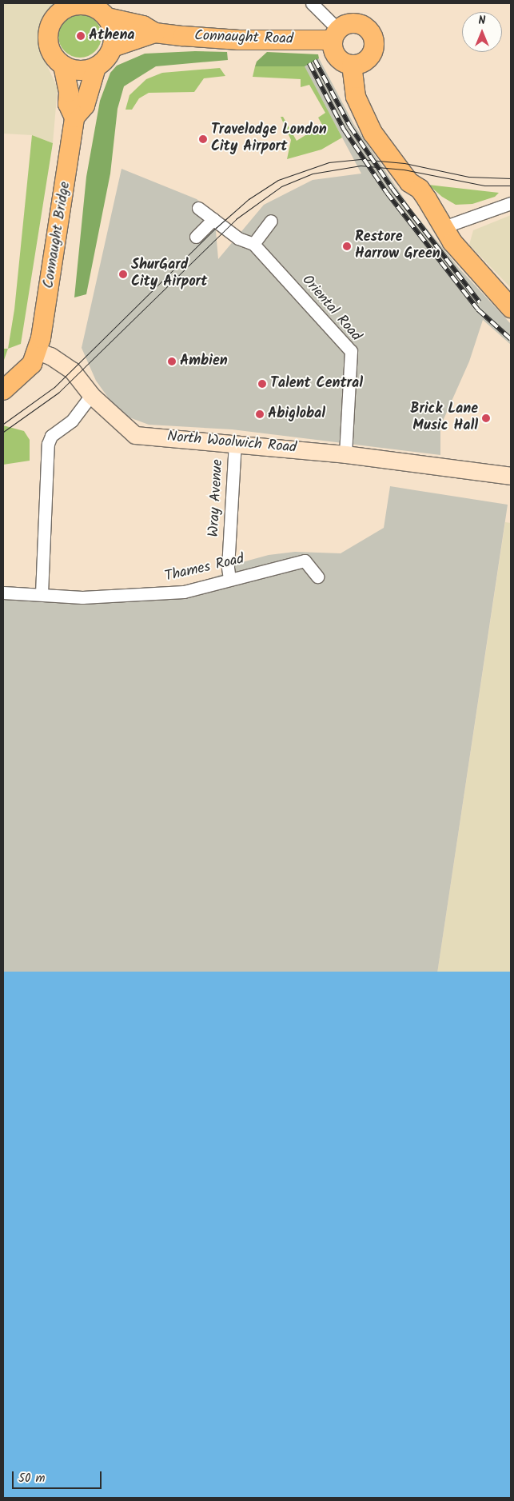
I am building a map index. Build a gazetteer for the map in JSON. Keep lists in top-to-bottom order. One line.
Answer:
{"streets":{"main road":["Connaught Road","Connaught Bridge"],"street":["Oriental Road","North Woolwich Road","Wray Avenue","Thames Road"]},"crossings":[["Connaught Road","Connaught Bridge"],["Connaught Bridge","North Woolwich Road"],["Oriental Road","North Woolwich Road"],["North Woolwich Road","Wray Avenue"],["Wray Avenue","Thames Road"]],"places":["Athena","Travelodge London City Airport","Restore Harrow Green","ShurGard City Airport","Ambien","Talent Central","Abiglobal","Brick Lane Music Hall"],"scale_bar":"50 m","north":"top"}
